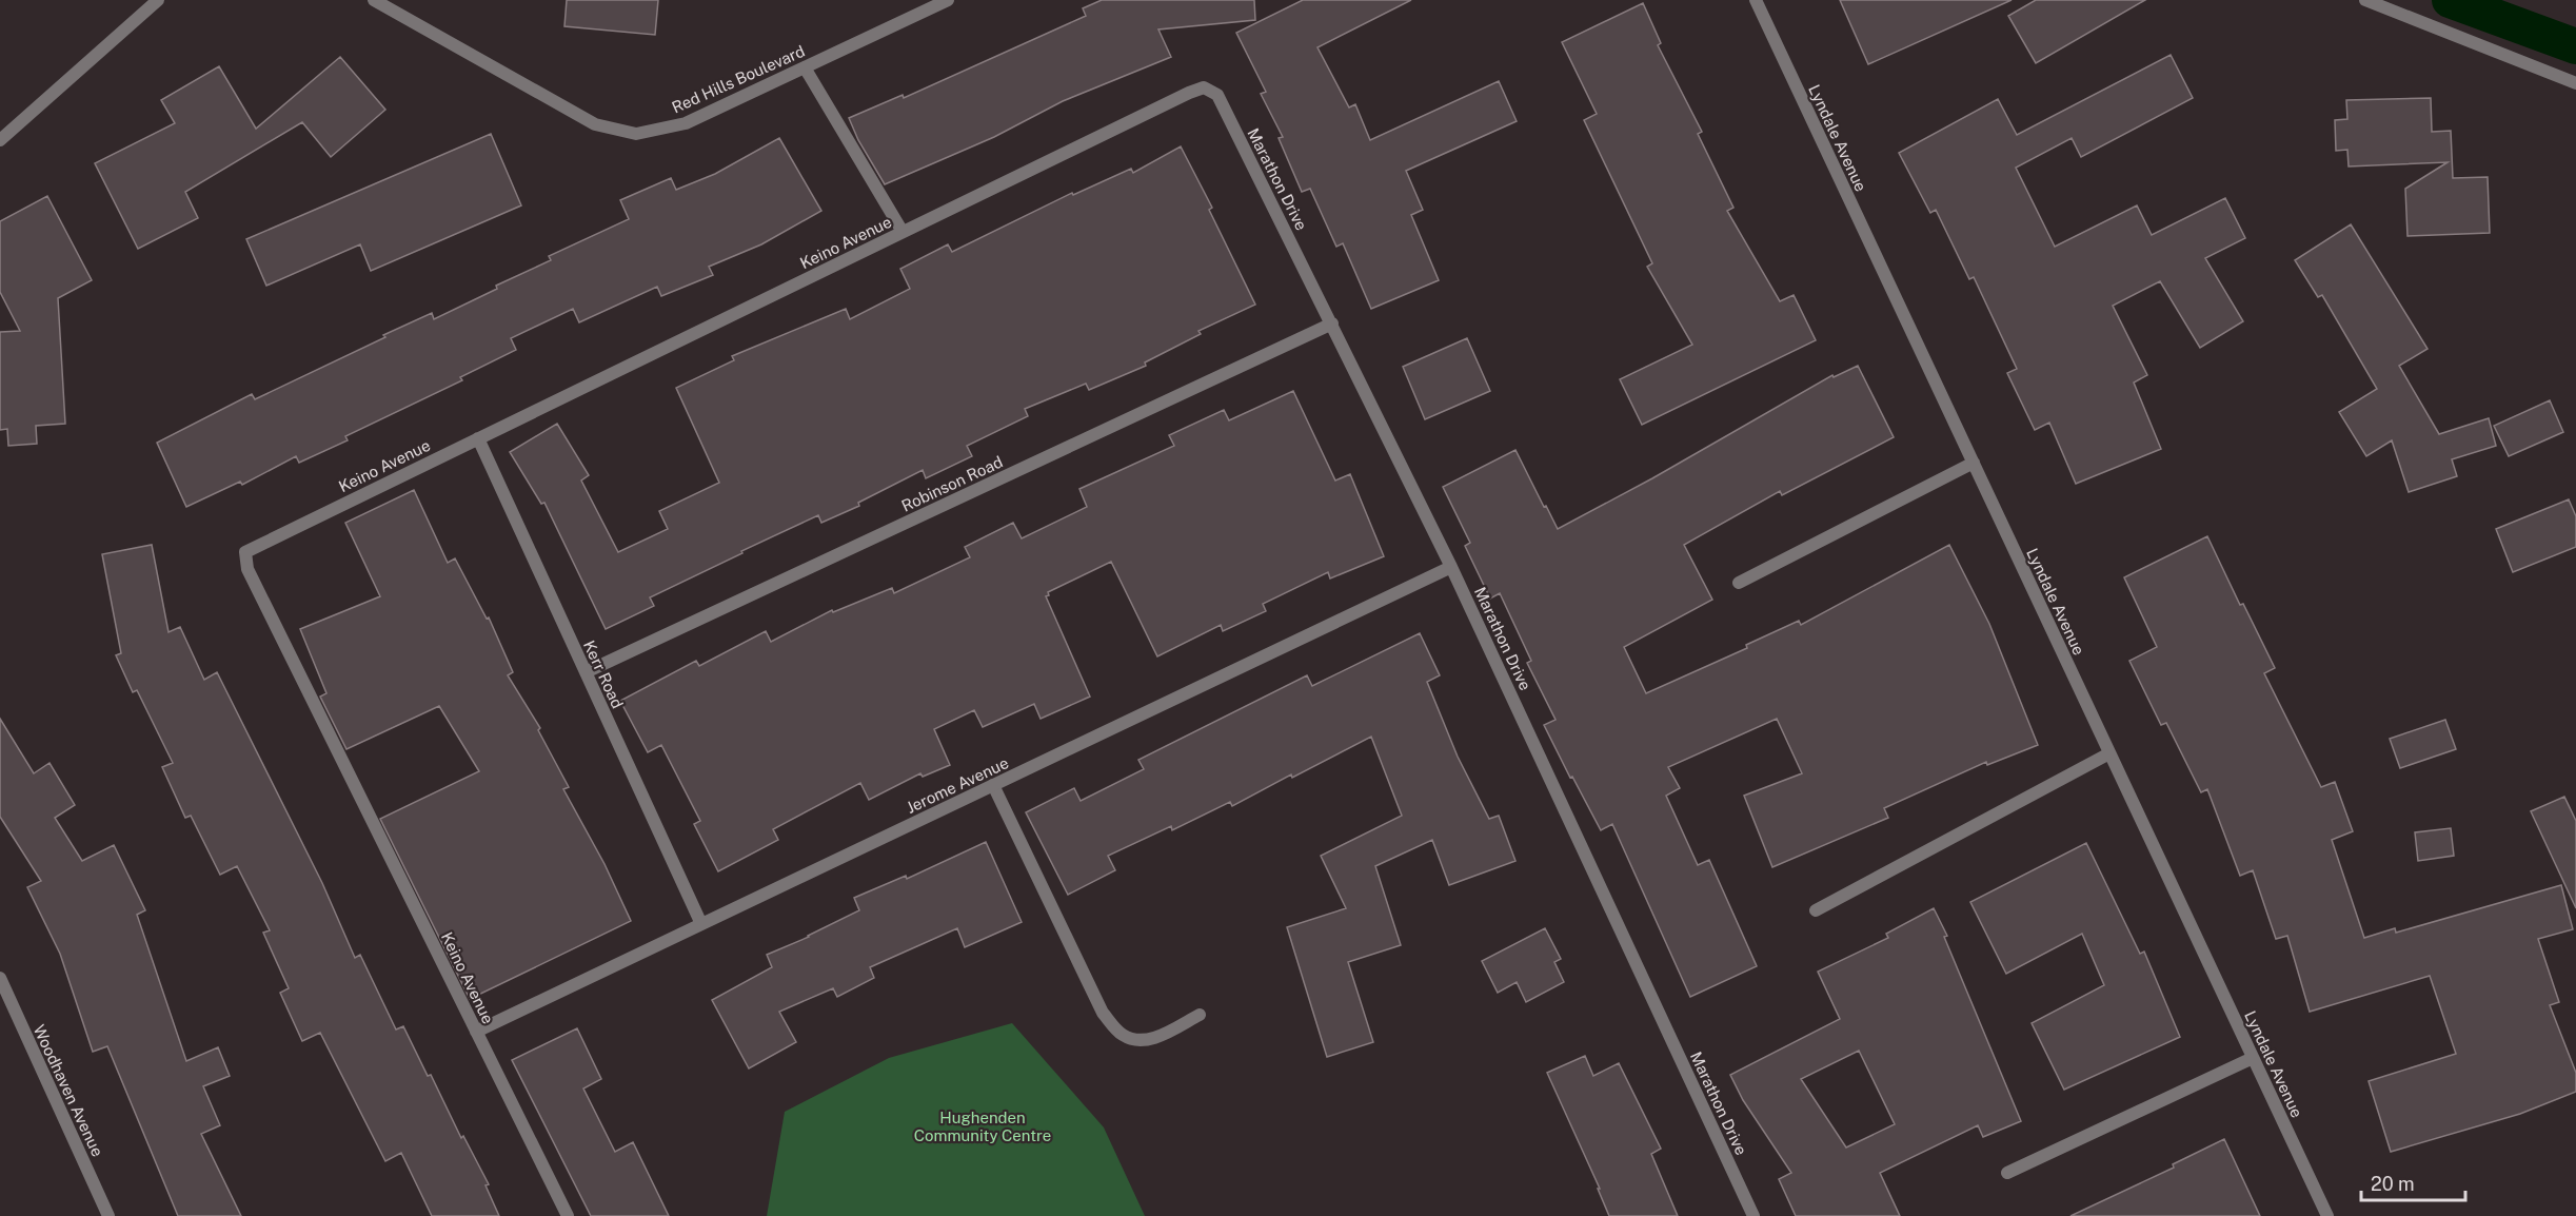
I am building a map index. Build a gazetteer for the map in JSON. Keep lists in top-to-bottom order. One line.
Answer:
{"streets":{"street":["Red Hills Boulevard","Lyndale Avenue","Marathon Drive","Keino Avenue","Robinson Road","Kerr Road","Jerome Avenue","Woodhaven Avenue"]},"crossings":[["Marathon Drive","Keino Avenue"],["Marathon Drive","Robinson Road"],["Marathon Drive","Jerome Avenue"],["Keino Avenue","Kerr Road"],["Keino Avenue","Jerome Avenue"],["Robinson Road","Kerr Road"],["Kerr Road","Jerome Avenue"]],"parks":["Hughenden Community Centre"],"scale_bar":"20 m"}
